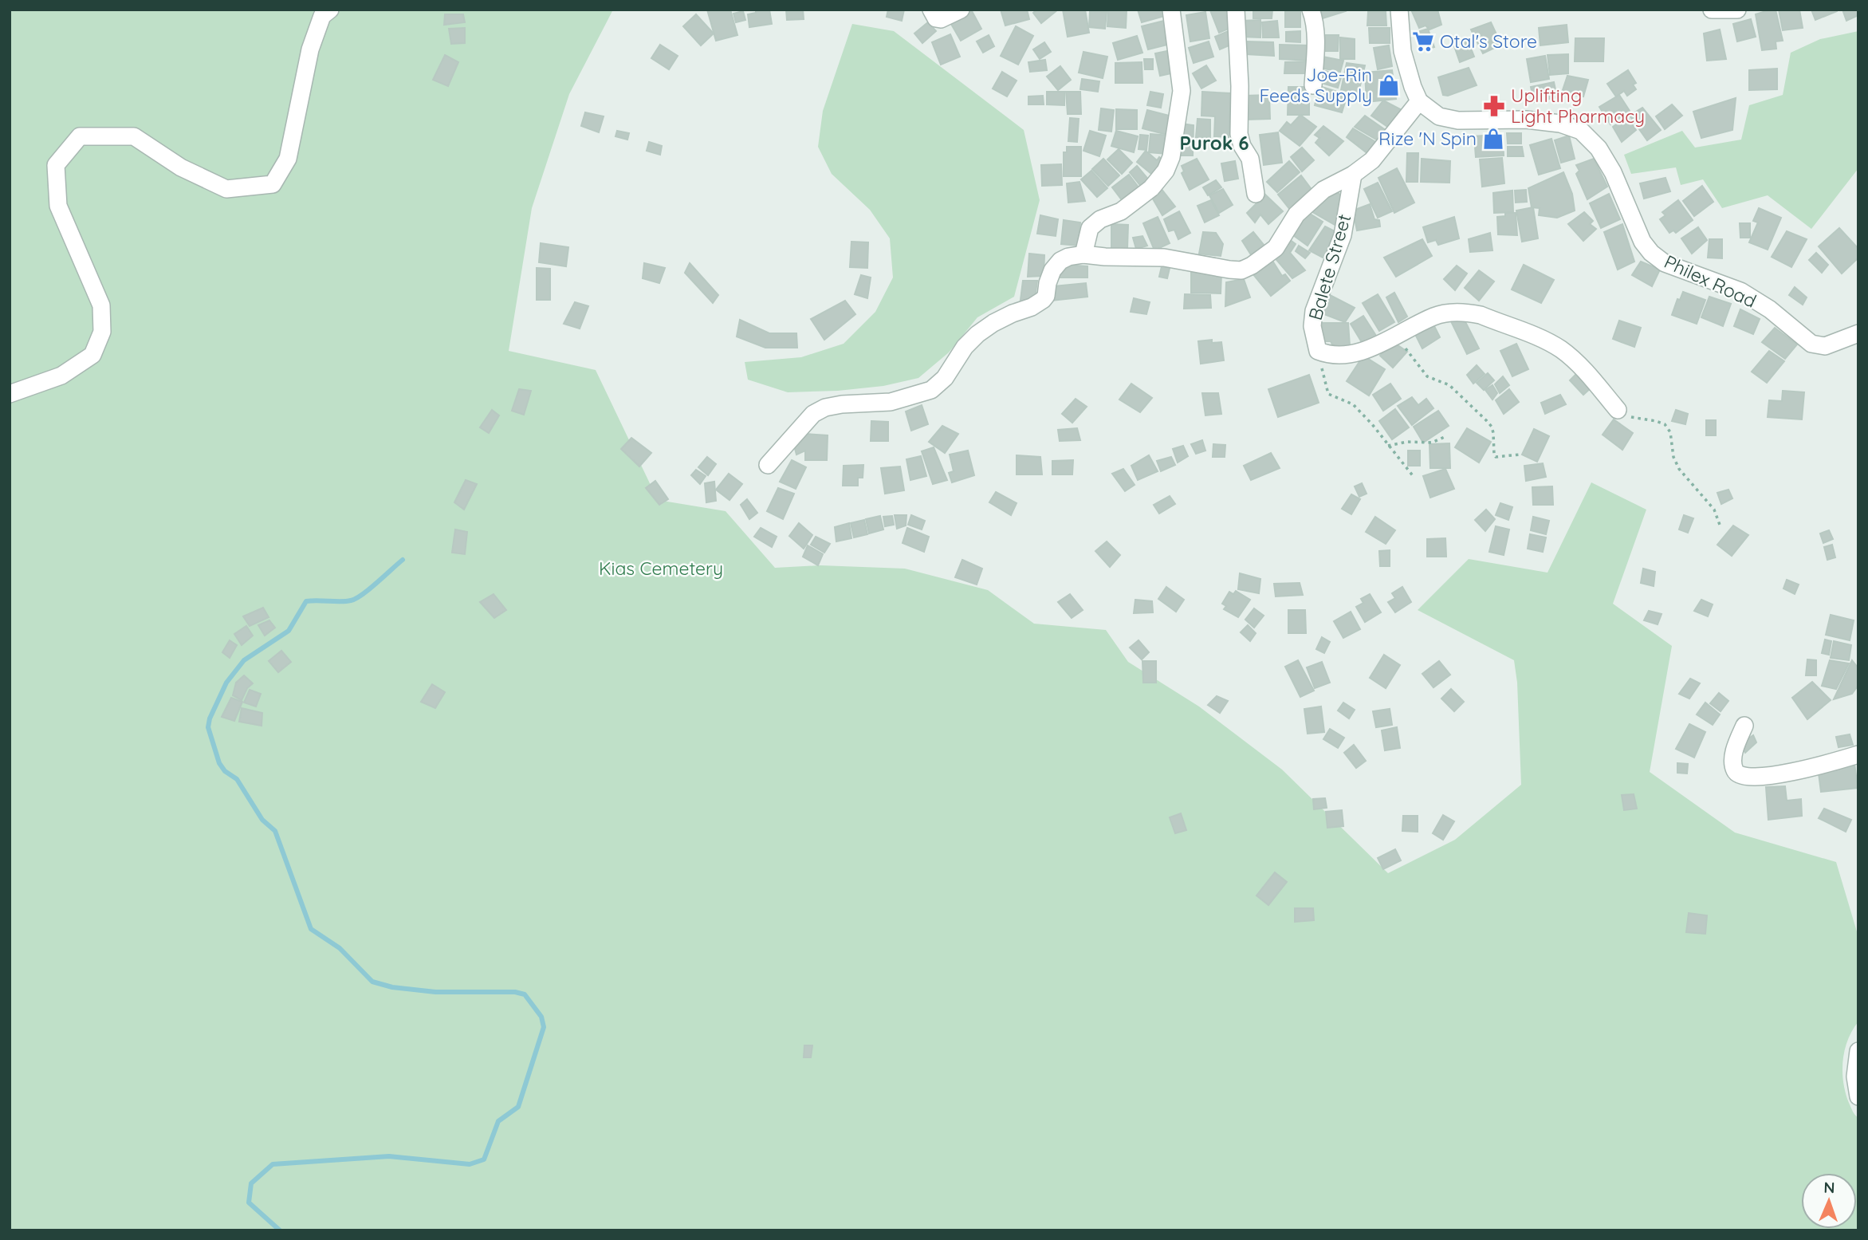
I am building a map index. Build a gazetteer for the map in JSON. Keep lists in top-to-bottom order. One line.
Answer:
{"streets":{"street":["Balete Street","Philex Road"]},"districts":["Purok 6"],"parks":["Kias Cemetery"],"places":{"supermarket":["Otal's Store"],"shop":["Joe-Rin Feeds Supply","Rize 'N Spin"],"pharmacy":["Uplifting Light Pharmacy"]},"north":"top"}
